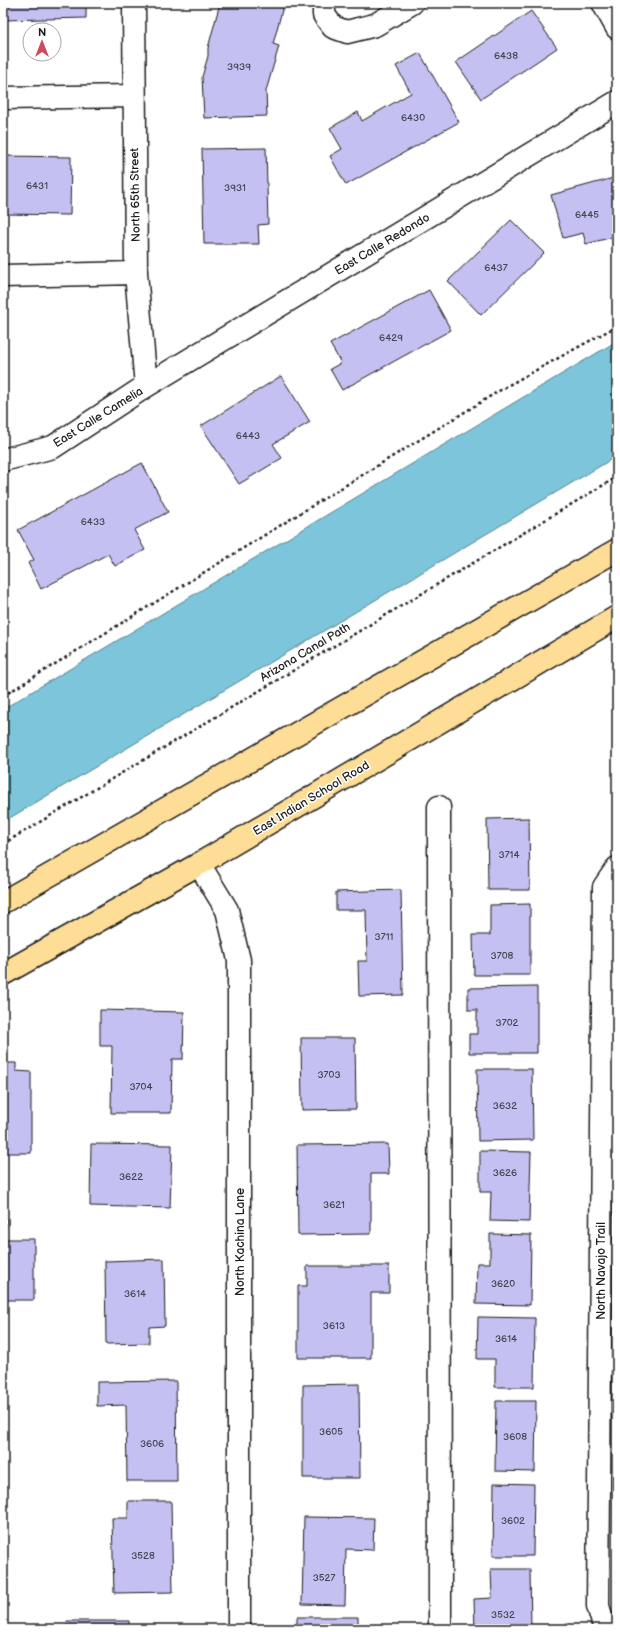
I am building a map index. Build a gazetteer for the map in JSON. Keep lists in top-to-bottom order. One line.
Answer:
{"streets":{"main road":["East Indian School Road"],"street":["North 65th Street","East Calle Redondo","East Calle Camelia","North Kachina Lane","North Navajo Trail"],"path":["Arizona Canal Path"]},"crossings":[["North 65th Street","East Calle Redondo"],["North 65th Street","East Calle Camelia"],["East Calle Redondo","East Calle Camelia"],["East Indian School Road","North Kachina Lane"]],"house_numbers":["6438","3939","6430","6431","3931","6445","6437","6429","6443","6433","3714","3711","3708","3702","3703","3704","3632","3626","3622","3621","3620","3614","3613","3614","3605","3608","3606","3602","3528","3527","3532"],"north":"top"}
